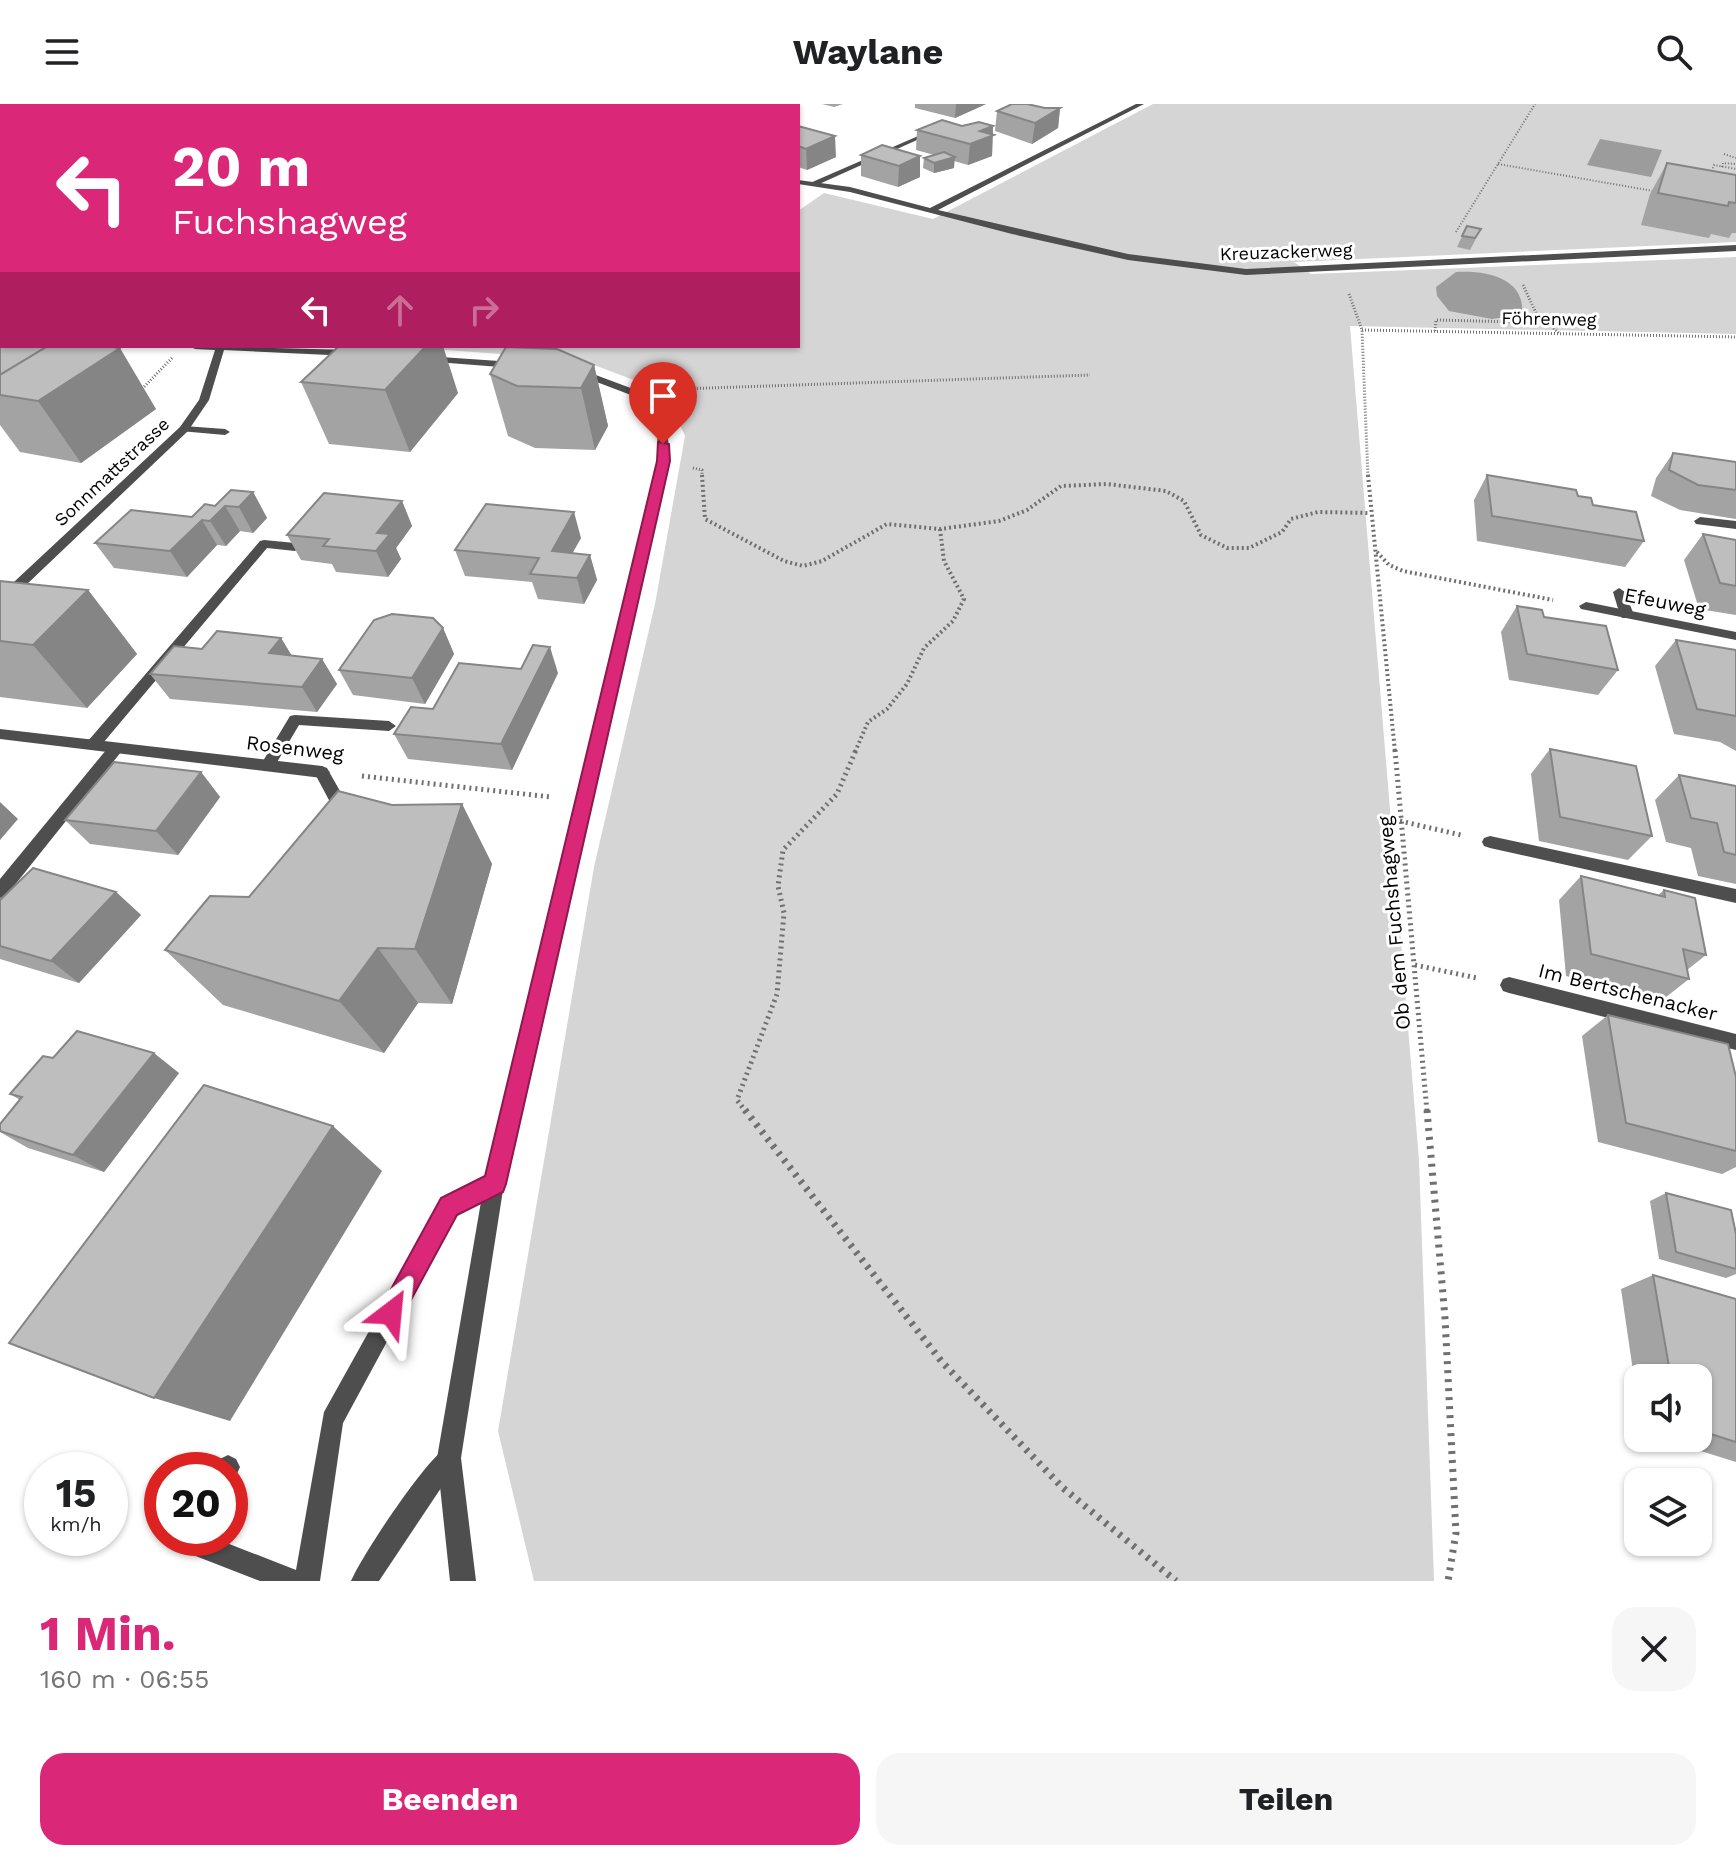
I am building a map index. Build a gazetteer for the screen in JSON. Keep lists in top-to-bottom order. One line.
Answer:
{"streets":{"street":["Kreuzackerweg","Sonnmattstrasse","Efeuweg","Rosenweg","Im Bertschenacker"],"path":["Föhrenweg","Ob dem Fuchshagweg"]},"crossings":[["Kreuzackerweg","Ob dem Fuchshagweg"],["Föhrenweg","Ob dem Fuchshagweg"]],"page":{"header":"Waylane","turn":["20 m","Fuchshagweg"],"speed":"15 km/h","limit":"20","heading":["1 Min.","160 m · 06:55"],"buttons":["Beenden","Teilen"]}}
